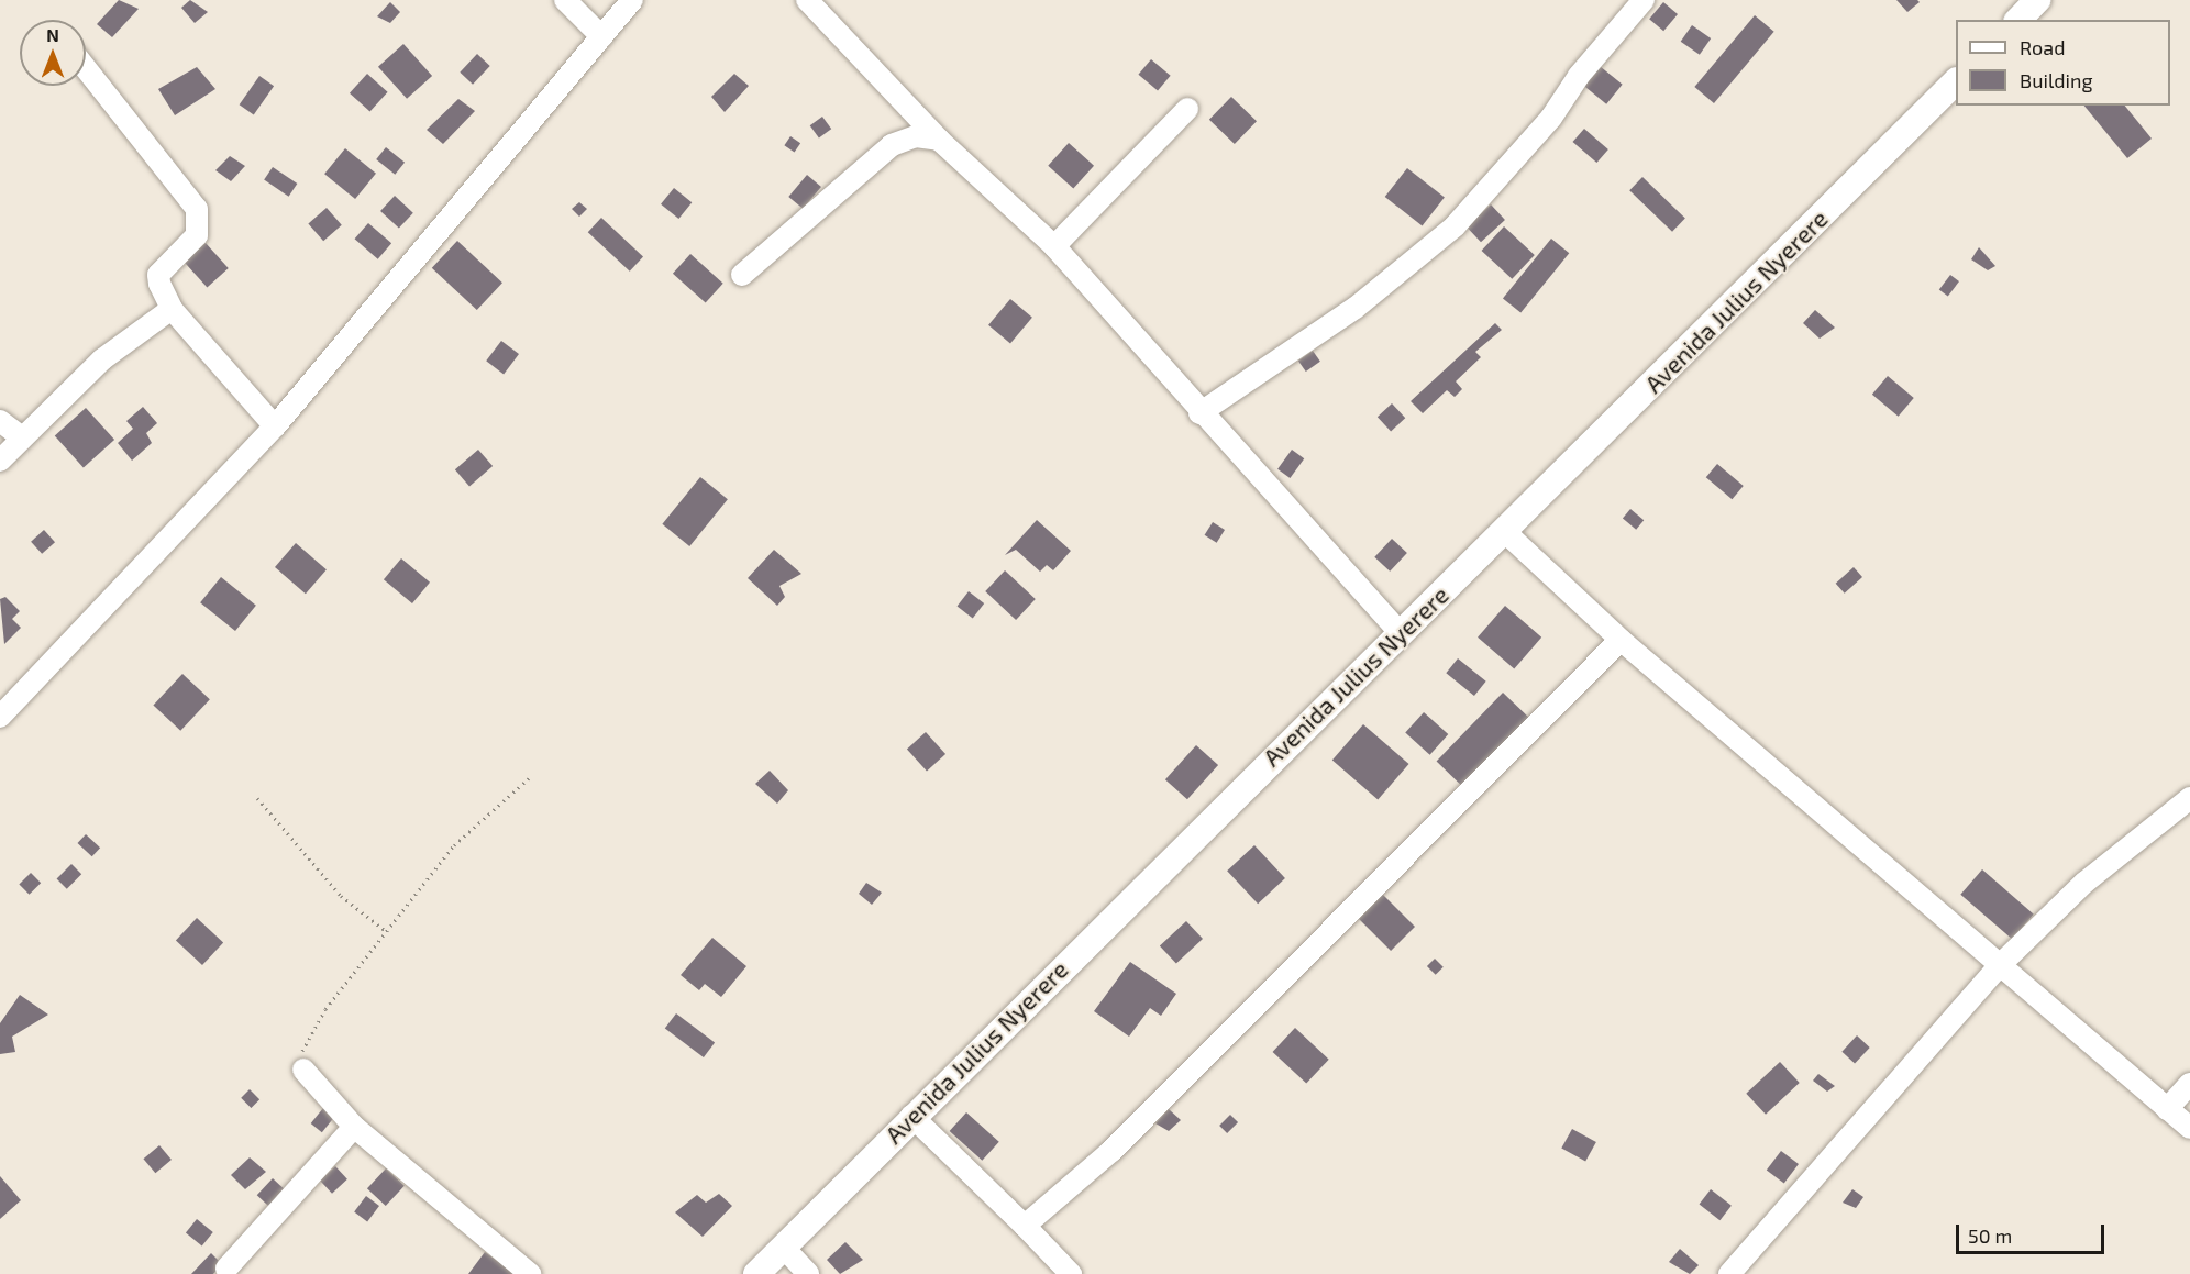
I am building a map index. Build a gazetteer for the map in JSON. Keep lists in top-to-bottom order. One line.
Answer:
{"streets":{"street":["Avenida Julius Nyerere"]},"legend":["Road","Building"],"scale_bar":"50 m","north":"top"}
